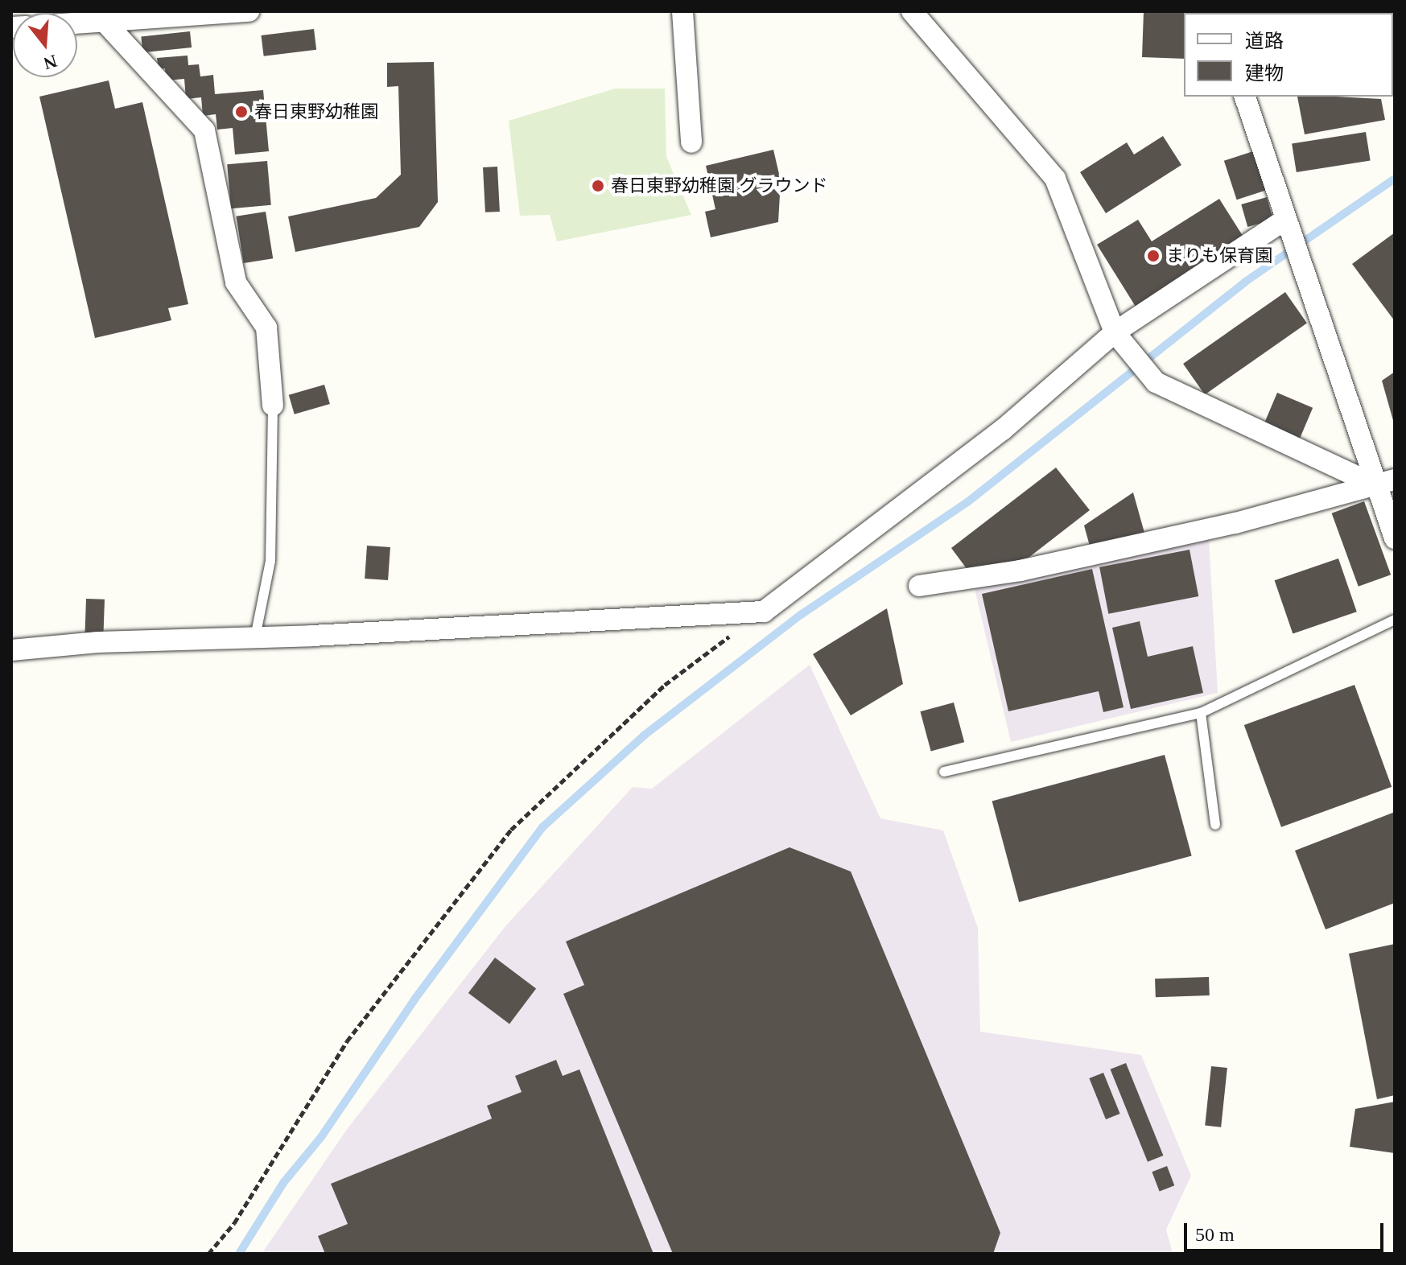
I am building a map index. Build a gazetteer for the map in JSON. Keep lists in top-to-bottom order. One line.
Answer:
{"places":["春日東野幼稚園","春日東野幼稚園 グラウンド","まりも保育園"],"legend":["道路","建物"],"scale_bar":"50 m","north":"bottom"}
